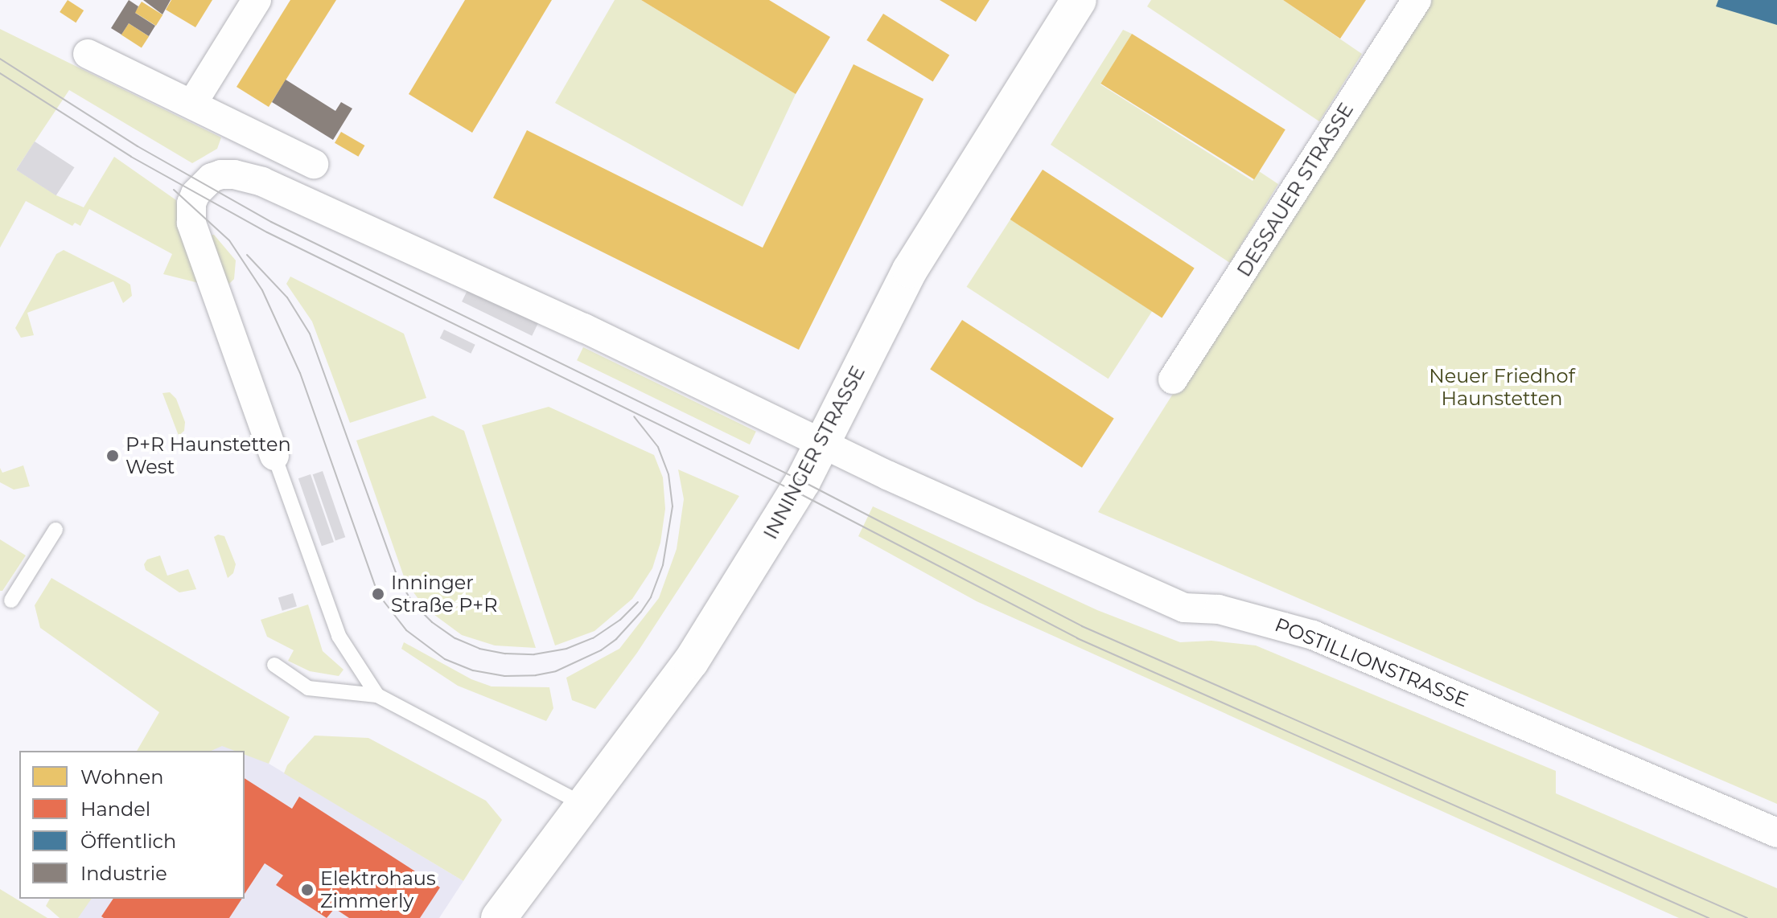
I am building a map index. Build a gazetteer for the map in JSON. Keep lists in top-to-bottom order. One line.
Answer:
{"streets":{"main road":["INNINGER STRASSE"],"street":["DESSAUER STRASSE","POSTILLIONSTRASSE"]},"crossings":[["INNINGER STRASSE","POSTILLIONSTRASSE"]],"parks":["Neuer Friedhof Haunstetten"],"places":["P+R Haunstetten West","Inninger Straße P+R","Elektrohaus Zimmerly"],"legend":["Wohnen","Handel","Öffentlich","Industrie"]}
